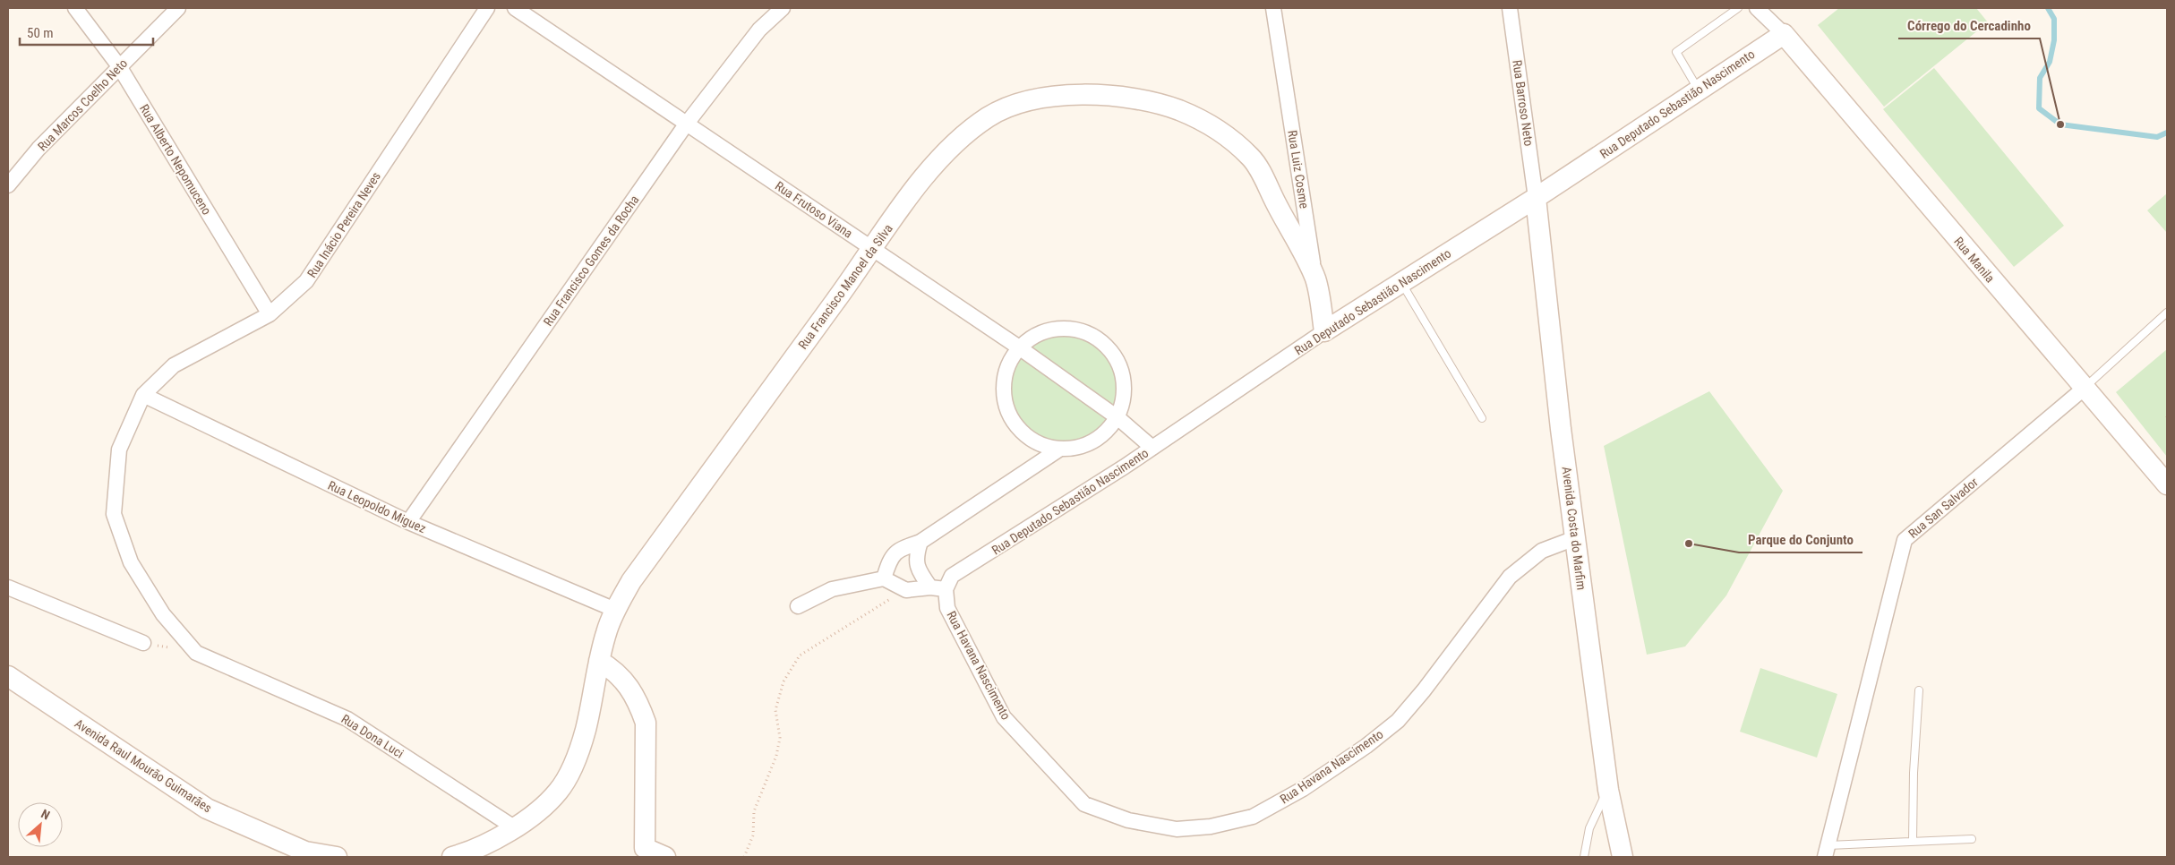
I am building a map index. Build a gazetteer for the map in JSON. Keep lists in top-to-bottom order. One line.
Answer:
{"streets":{"street":["Rua Barroso Neto","Rua Deputado Sebastião Nascimento","Rua Marcos Coelho Neto","Rua Alberto Nepomuceno","Rua Luiz Cosme","Rua Frutoso Viana","Rua Inácio Pereira Neves","Rua Manila","Rua Francisco Gomes da Rocha","Rua Francisco Manoel da Silva","Rua Leopoldo Miguez","Rua San Salvador","Avenida Costa do Marfim","Rua Havana Nascimento","Rua Dona Luci","Avenida Raul Mourão Guimarães"]},"crossings":[["Rua Barroso Neto","Rua Deputado Sebastião Nascimento"],["Rua Barroso Neto","Avenida Costa do Marfim"],["Rua Deputado Sebastião Nascimento","Rua Luiz Cosme"],["Rua Deputado Sebastião Nascimento","Rua Frutoso Viana"],["Rua Deputado Sebastião Nascimento","Rua Manila"],["Rua Deputado Sebastião Nascimento","Avenida Costa do Marfim"],["Rua Deputado Sebastião Nascimento","Rua Havana Nascimento"],["Rua Marcos Coelho Neto","Rua Alberto Nepomuceno"],["Rua Alberto Nepomuceno","Rua Inácio Pereira Neves"],["Rua Luiz Cosme","Rua Francisco Manoel da Silva"],["Rua Frutoso Viana","Rua Francisco Gomes da Rocha"],["Rua Frutoso Viana","Rua Francisco Manoel da Silva"],["Rua Inácio Pereira Neves","Rua Leopoldo Miguez"],["Rua Inácio Pereira Neves","Rua Dona Luci"],["Rua Manila","Rua San Salvador"],["Rua Francisco Gomes da Rocha","Rua Leopoldo Miguez"],["Rua Francisco Manoel da Silva","Rua Leopoldo Miguez"],["Rua Francisco Manoel da Silva","Rua Dona Luci"],["Avenida Costa do Marfim","Rua Havana Nascimento"]],"places":["Córrego do Cercadinho","Parque do Conjunto"],"scale_bar":"50 m","north":"top right"}
